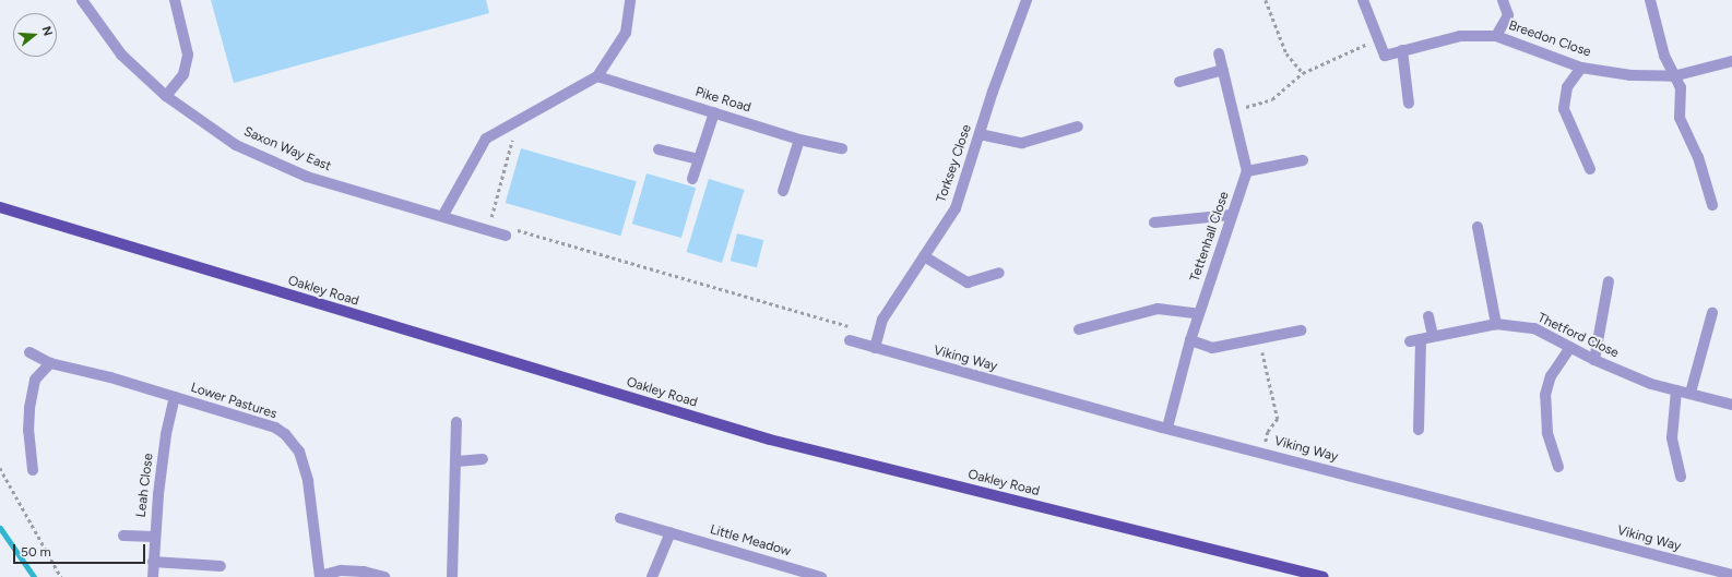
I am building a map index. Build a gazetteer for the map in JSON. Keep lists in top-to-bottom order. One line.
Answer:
{"streets":{"main road":["Oakley Road"],"street":["Breedon Close","Pike Road","Saxon Way East","Torksey Close","Tettenhall Close","Thetford Close","Viking Way","Lower Pastures","Leah Close","Little Meadow"]},"crossings":[["Torksey Close","Viking Way"],["Tettenhall Close","Viking Way"],["Lower Pastures","Leah Close"]],"scale_bar":"50 m","north":"right"}
